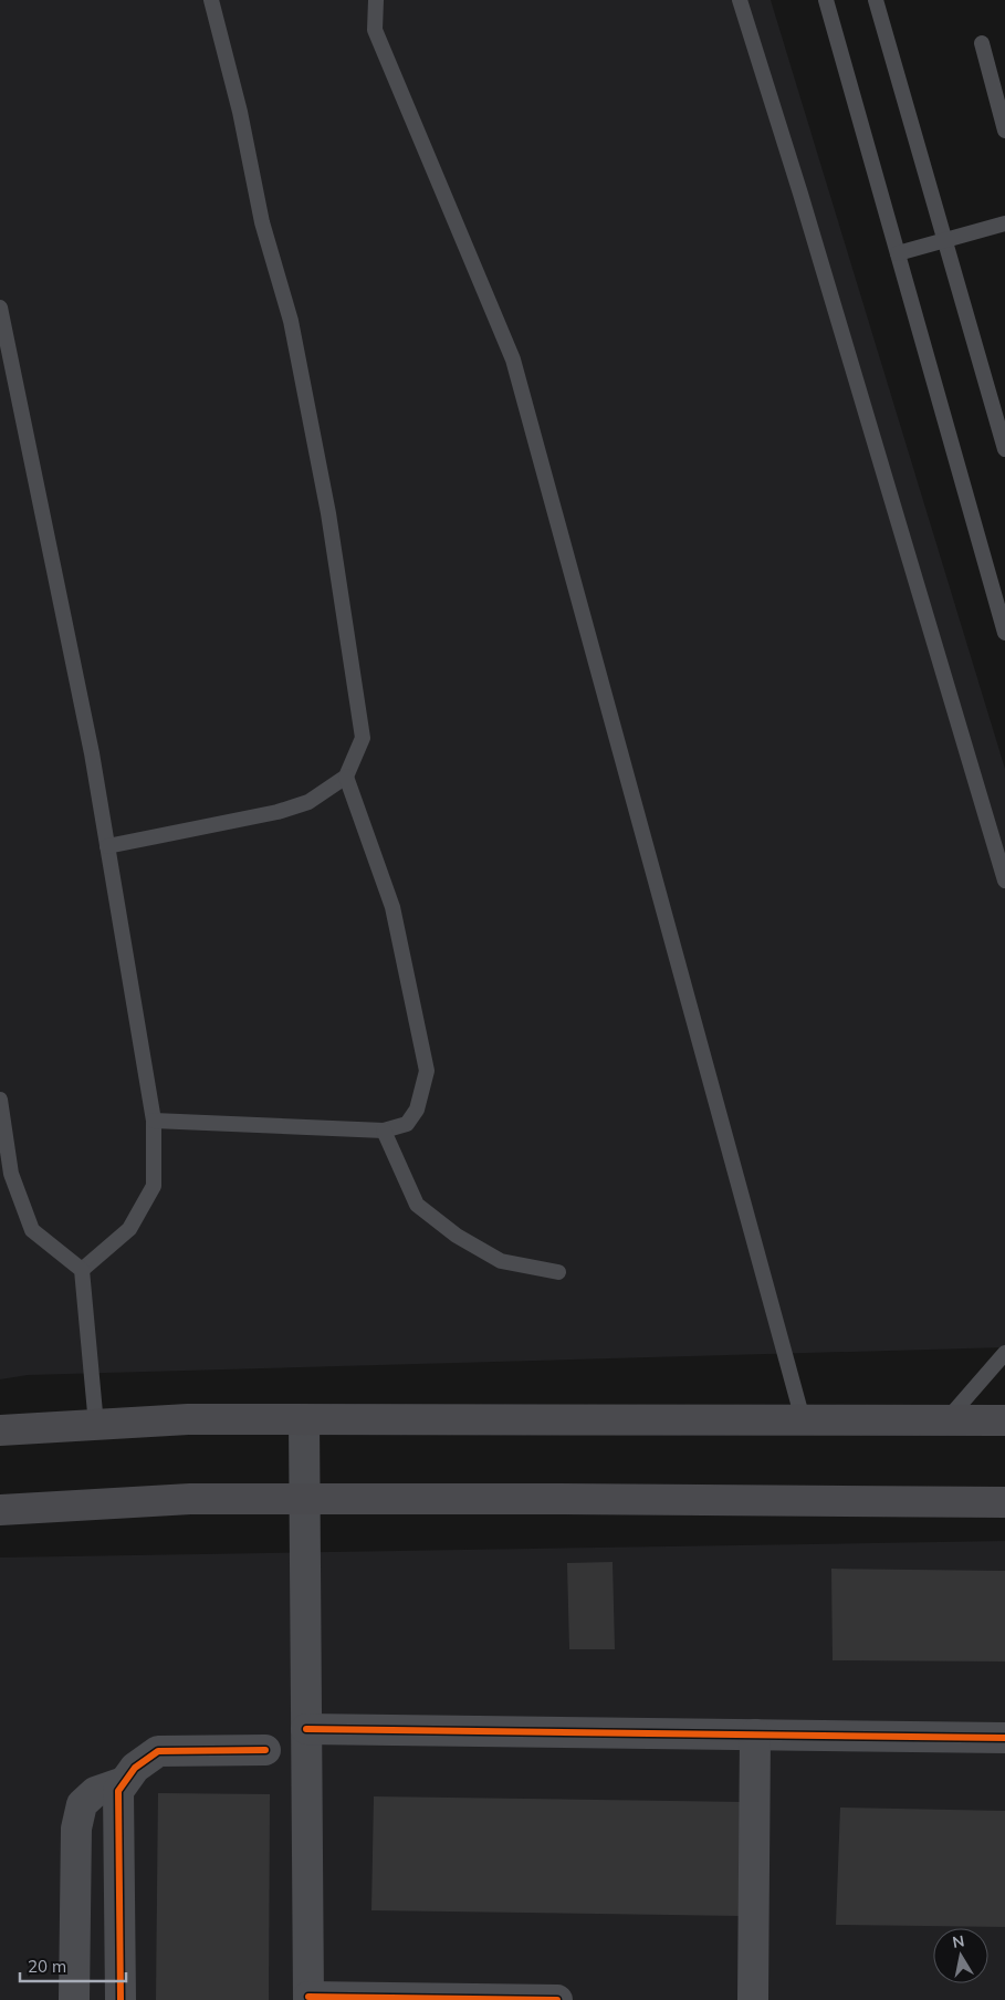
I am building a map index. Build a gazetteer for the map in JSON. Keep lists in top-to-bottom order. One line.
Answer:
{"scale_bar":"20 m","north":"top"}
